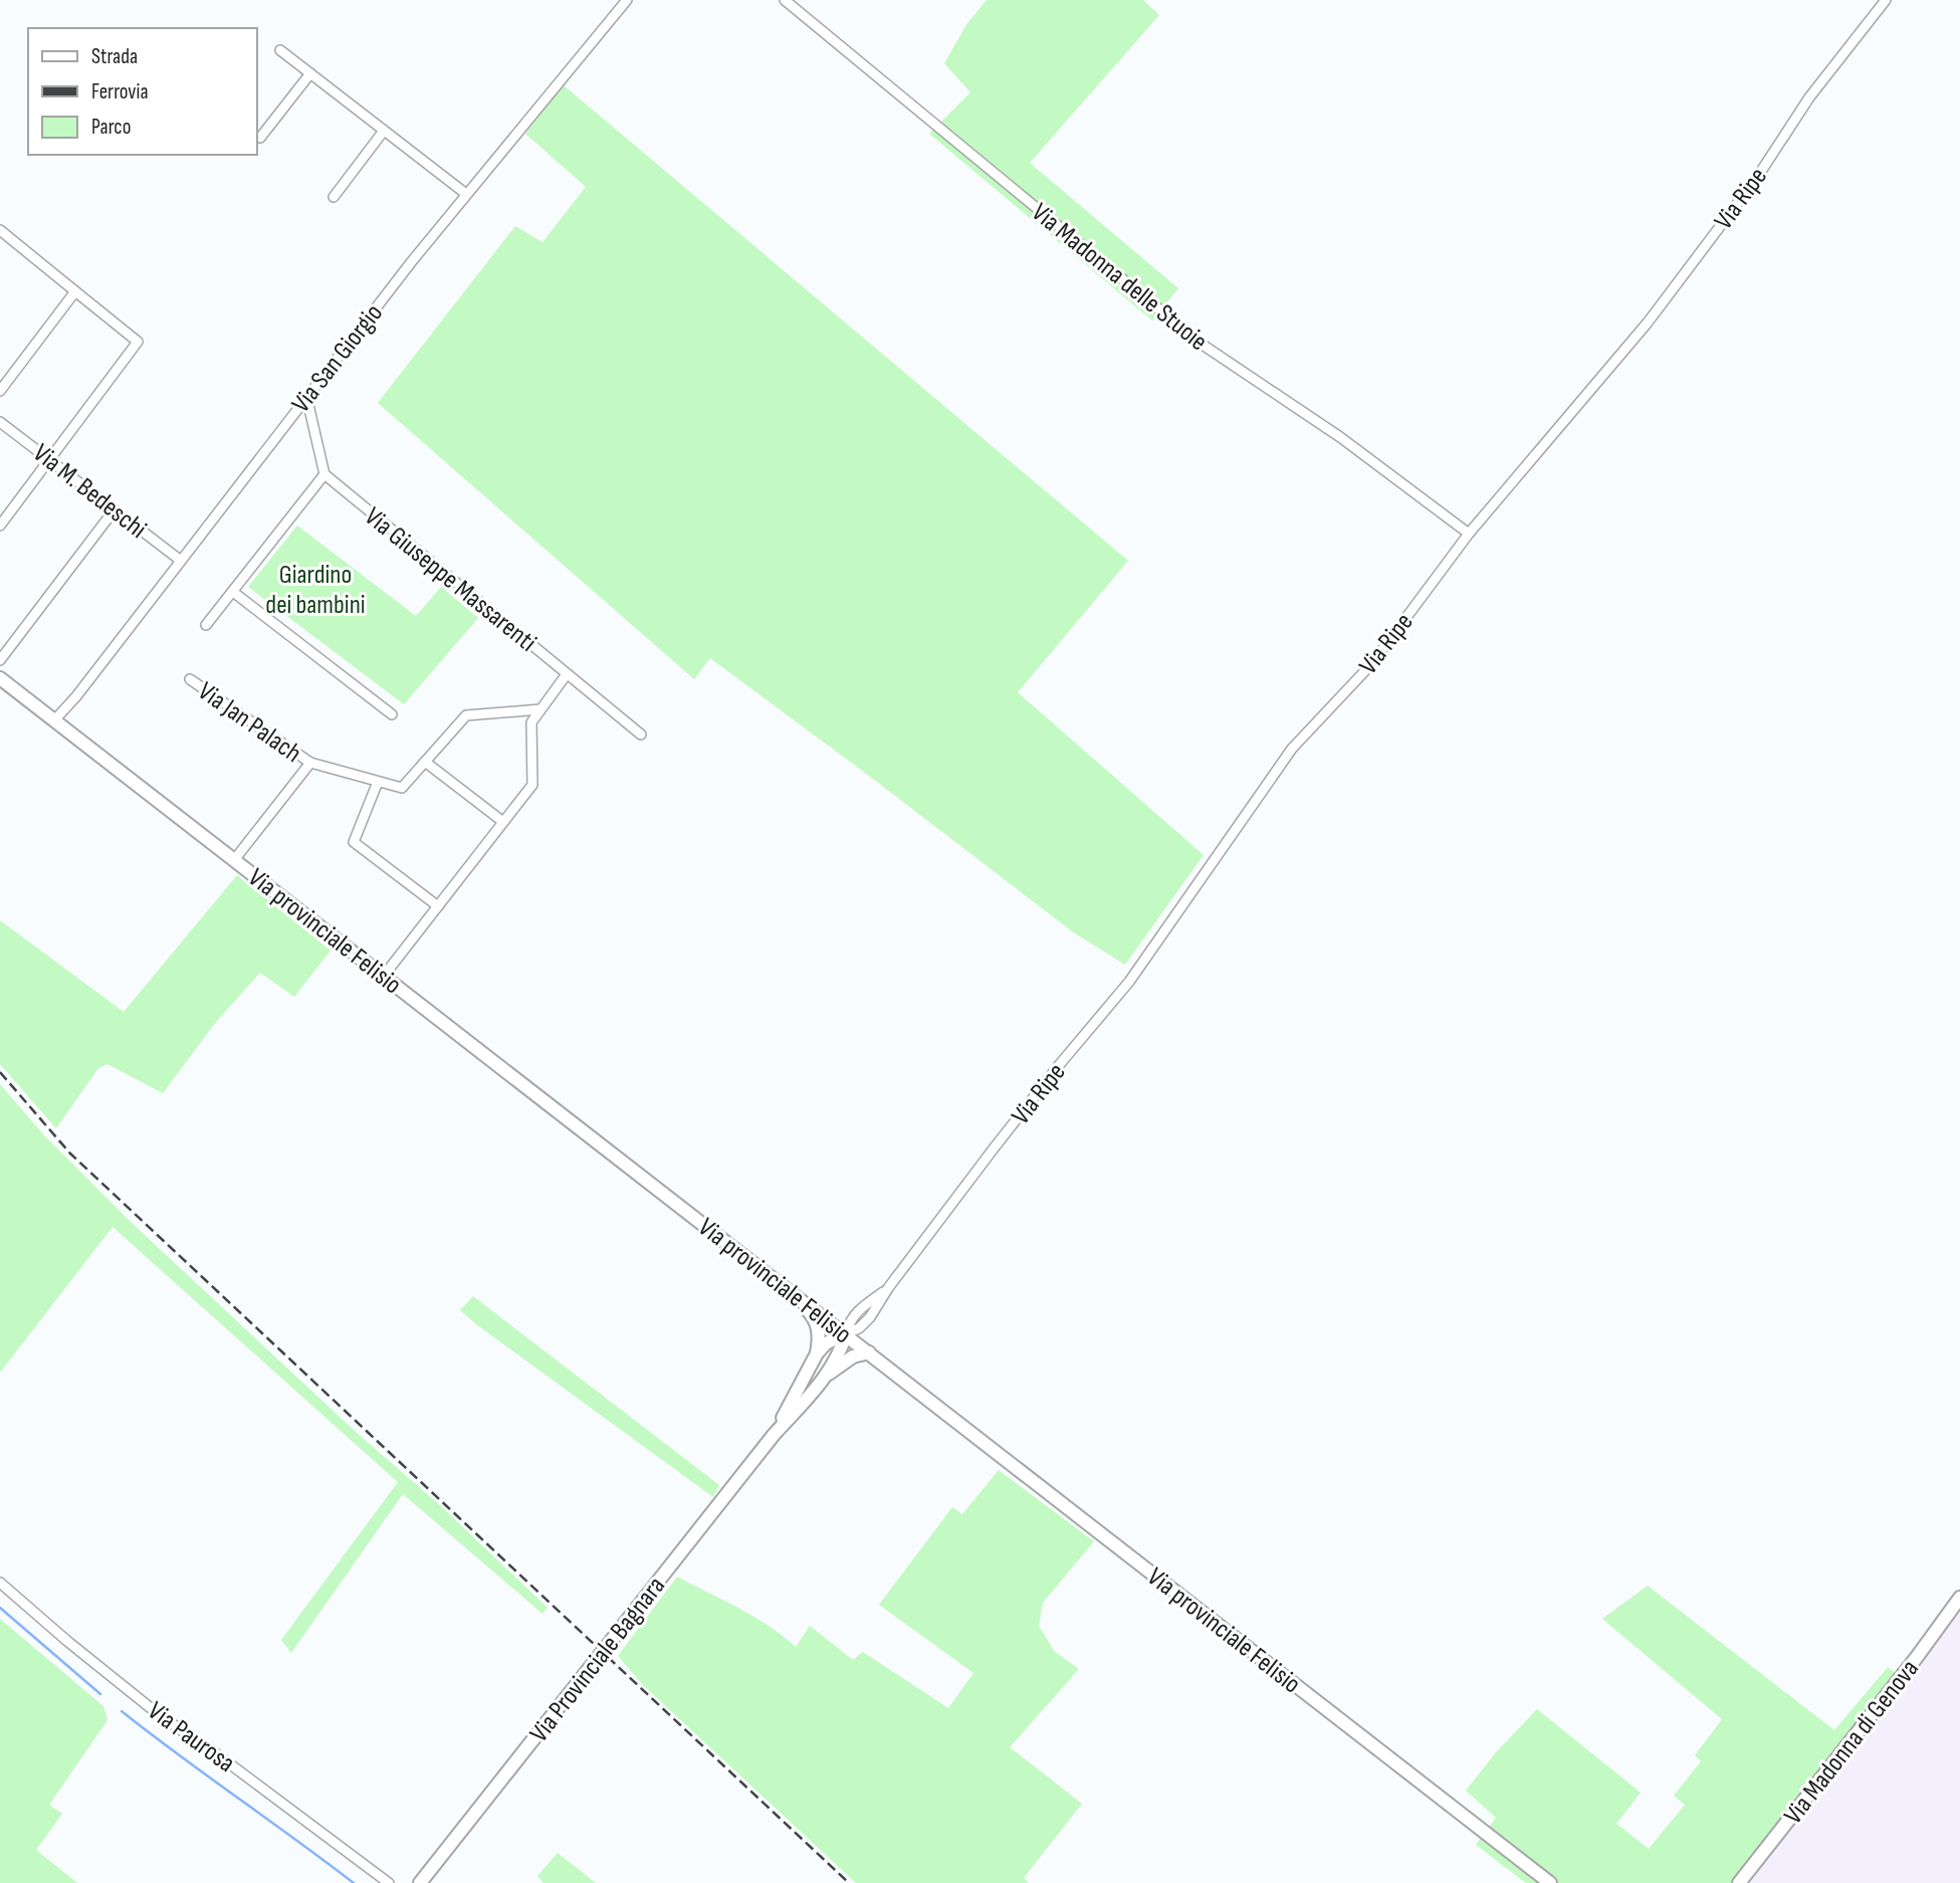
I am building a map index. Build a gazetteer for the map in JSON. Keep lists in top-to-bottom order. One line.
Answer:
{"streets":{"main road":["Via provinciale Felisio","Via Provinciale Bagnara","Via Madonna di Genova"],"street":["Via Ripe","Via Madonna delle Stuoie","Via San Giorgio","Via M. Bedeschi","Via Giuseppe Massarenti","Via Jan Palach","Via Paurosa"]},"crossings":[["Via Ripe","Via Madonna delle Stuoie"],["Via Ripe","Via provinciale Felisio"],["Via Ripe","Via Provinciale Bagnara"],["Via San Giorgio","Via M. Bedeschi"],["Via San Giorgio","Via provinciale Felisio"],["Via provinciale Felisio","Via Provinciale Bagnara"]],"parks":["Giardino dei bambini"],"legend":["Strada","Ferrovia","Parco"]}
